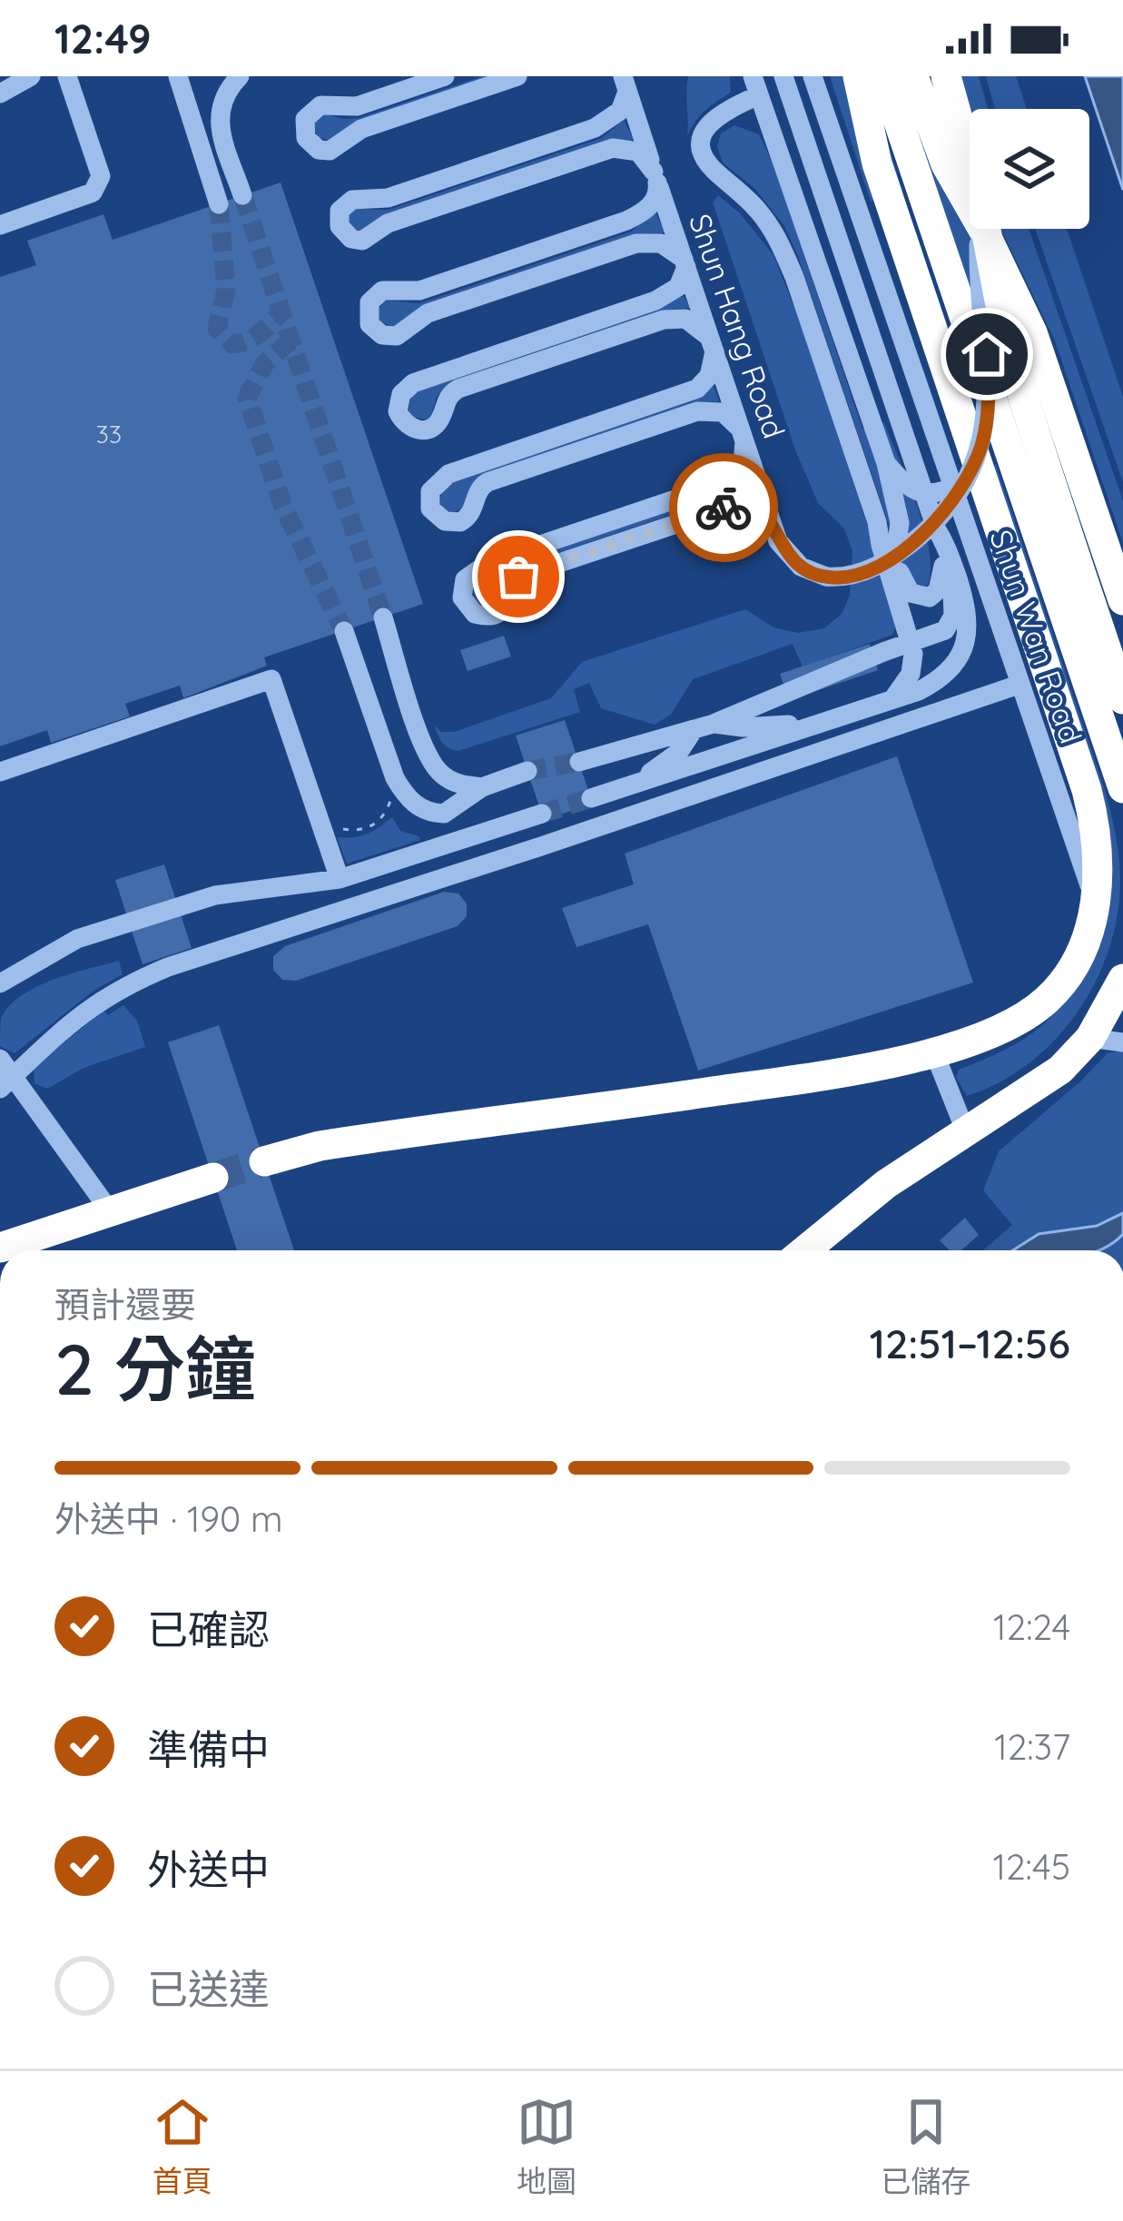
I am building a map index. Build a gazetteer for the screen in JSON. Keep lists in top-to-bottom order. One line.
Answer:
{"streets":{"lane":["Shun Hang Road","Shun Wan Road"]},"house_numbers":["33"],"page":{"status":"12:49","heading":["2 分鐘","預計還要","12:51–12:56"],"bar":"外送中 · 190 m","list":[["已確認","12:24"],["準備中","12:37"],["外送中","12:45"],"已送達"],"tabs":["首頁","地圖","已儲存"]}}
